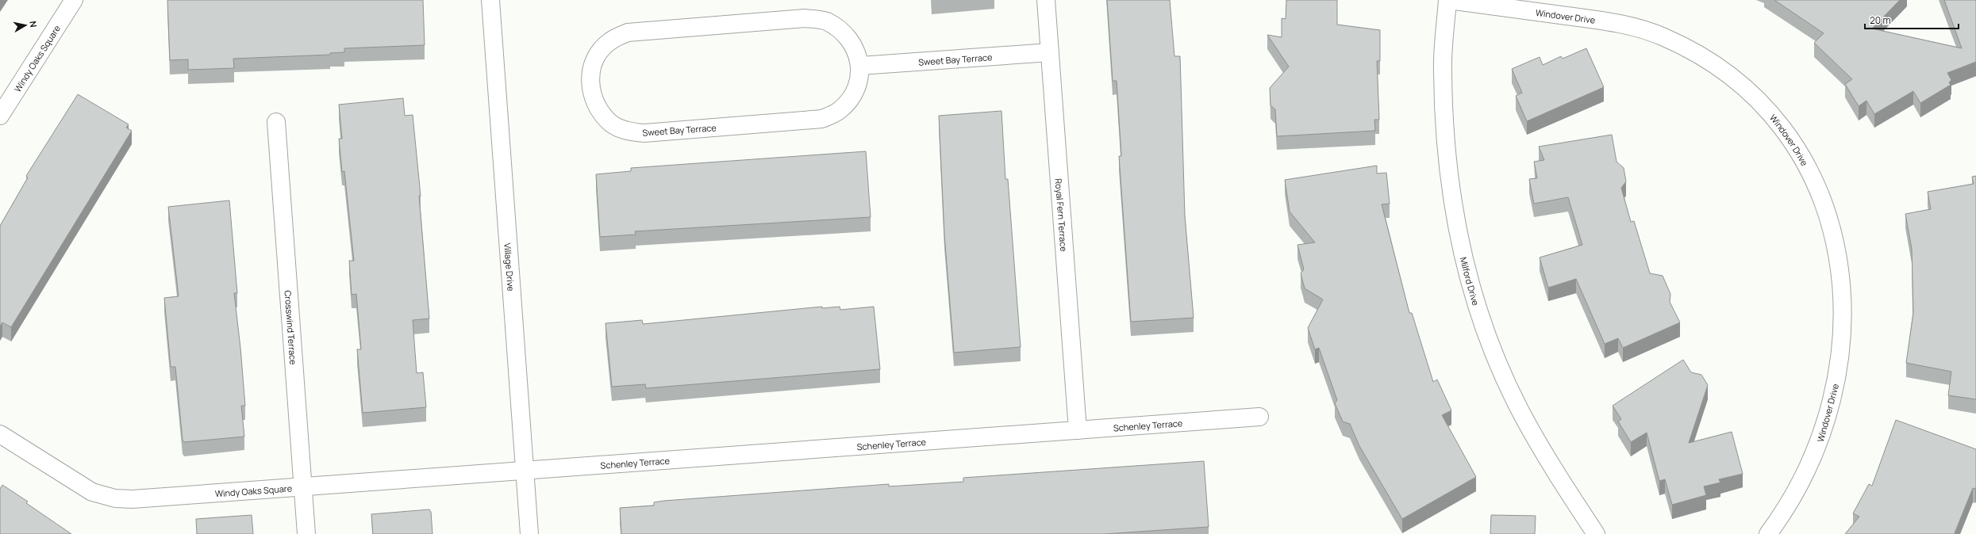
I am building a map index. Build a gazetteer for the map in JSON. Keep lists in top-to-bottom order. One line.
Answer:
{"streets":{"street":["Windover Drive","Windy Oaks Square","Sweet Bay Terrace","Royal Fern Terrace","Village Drive","Milford Drive","Crosswind Terrace","Schenley Terrace"]},"crossings":[["Windover Drive","Milford Drive"],["Windy Oaks Square","Village Drive"],["Windy Oaks Square","Crosswind Terrace"],["Windy Oaks Square","Schenley Terrace"],["Sweet Bay Terrace","Royal Fern Terrace"],["Royal Fern Terrace","Schenley Terrace"],["Village Drive","Schenley Terrace"]],"scale_bar":"20 m","north":"right"}
